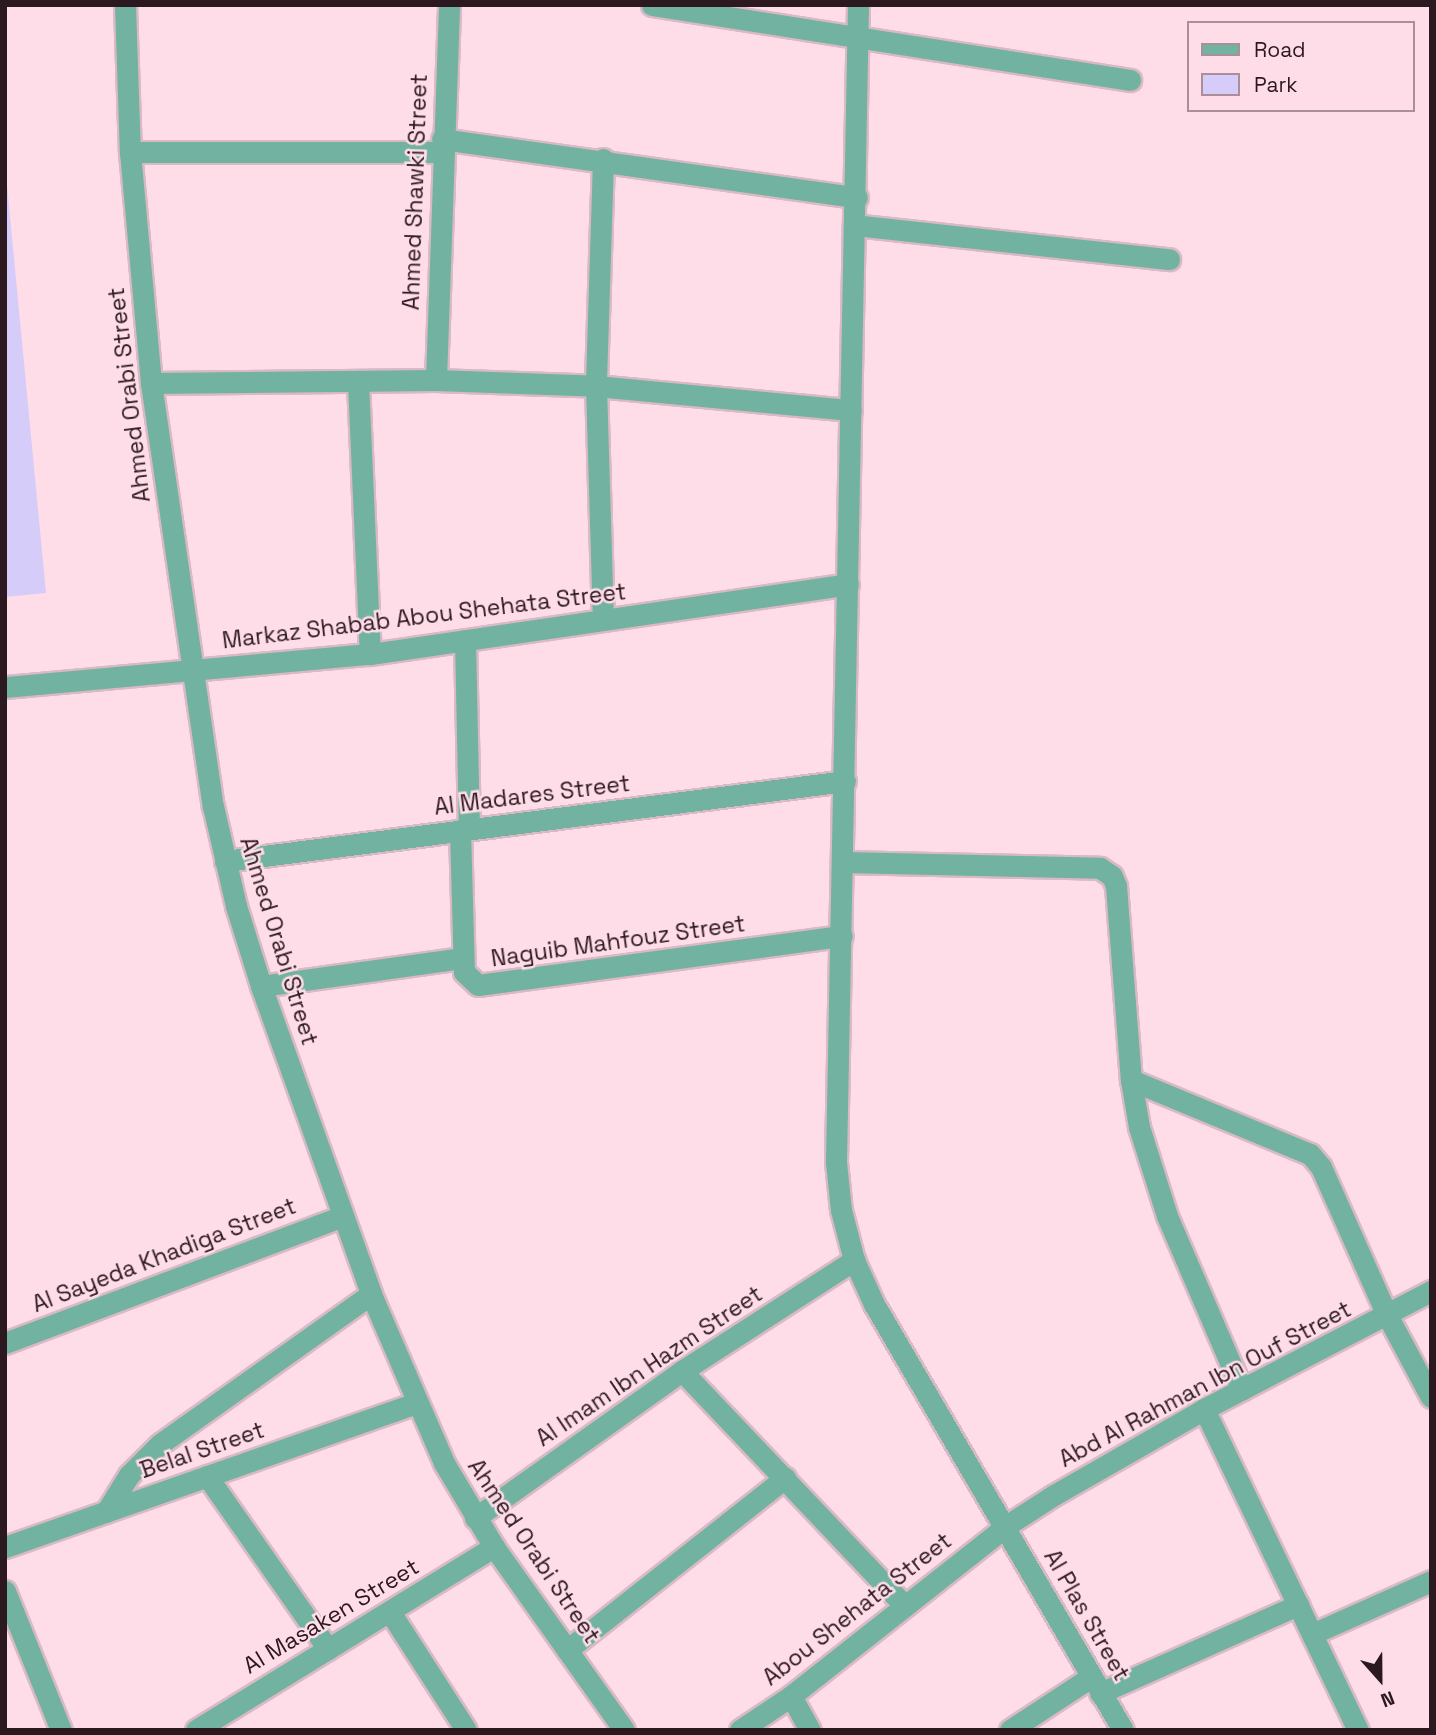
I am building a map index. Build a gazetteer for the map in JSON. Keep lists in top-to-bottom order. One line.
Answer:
{"streets":{"street":["Ahmed Shawki Street","Ahmed Orabi Street","Markaz Shabab Abou Shehata Street","Al Madares Street","Naguib Mahfouz Street","Al Sayeda Khadiga Street","Al Imam Ibn Hazm Street","Abd Al Rahman Ibn Ouf Street","Belal Street","Abou Shehata Street","Al Plas Street","Al Masaken Street"]},"crossings":[["Ahmed Orabi Street","Markaz Shabab Abou Shehata Street"],["Ahmed Orabi Street","Al Madares Street"],["Ahmed Orabi Street","Al Sayeda Khadiga Street"],["Ahmed Orabi Street","Al Imam Ibn Hazm Street"],["Ahmed Orabi Street","Belal Street"],["Ahmed Orabi Street","Al Masaken Street"],["Markaz Shabab Abou Shehata Street","Naguib Mahfouz Street"],["Markaz Shabab Abou Shehata Street","Al Plas Street"],["Al Madares Street","Naguib Mahfouz Street"],["Al Madares Street","Al Plas Street"],["Naguib Mahfouz Street","Al Plas Street"],["Al Imam Ibn Hazm Street","Al Plas Street"],["Abd Al Rahman Ibn Ouf Street","Abou Shehata Street"],["Abd Al Rahman Ibn Ouf Street","Al Plas Street"],["Abou Shehata Street","Al Plas Street"]],"legend":["Road","Park"],"north":"bottom"}
